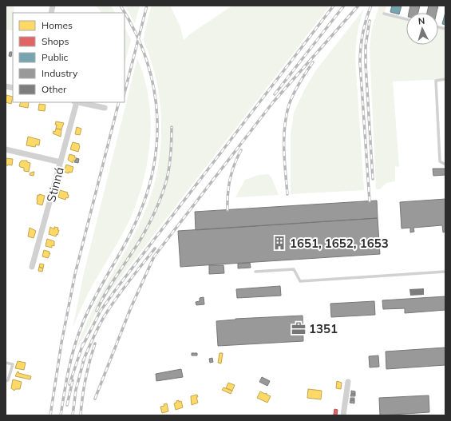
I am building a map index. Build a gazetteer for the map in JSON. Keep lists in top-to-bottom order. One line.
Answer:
{"streets":{"street":["Stinná"]},"places":{"building":["1651, 1652, 1653"],"office":["1351"]},"legend":["Homes","Shops","Public","Industry","Other"],"north":"top"}
